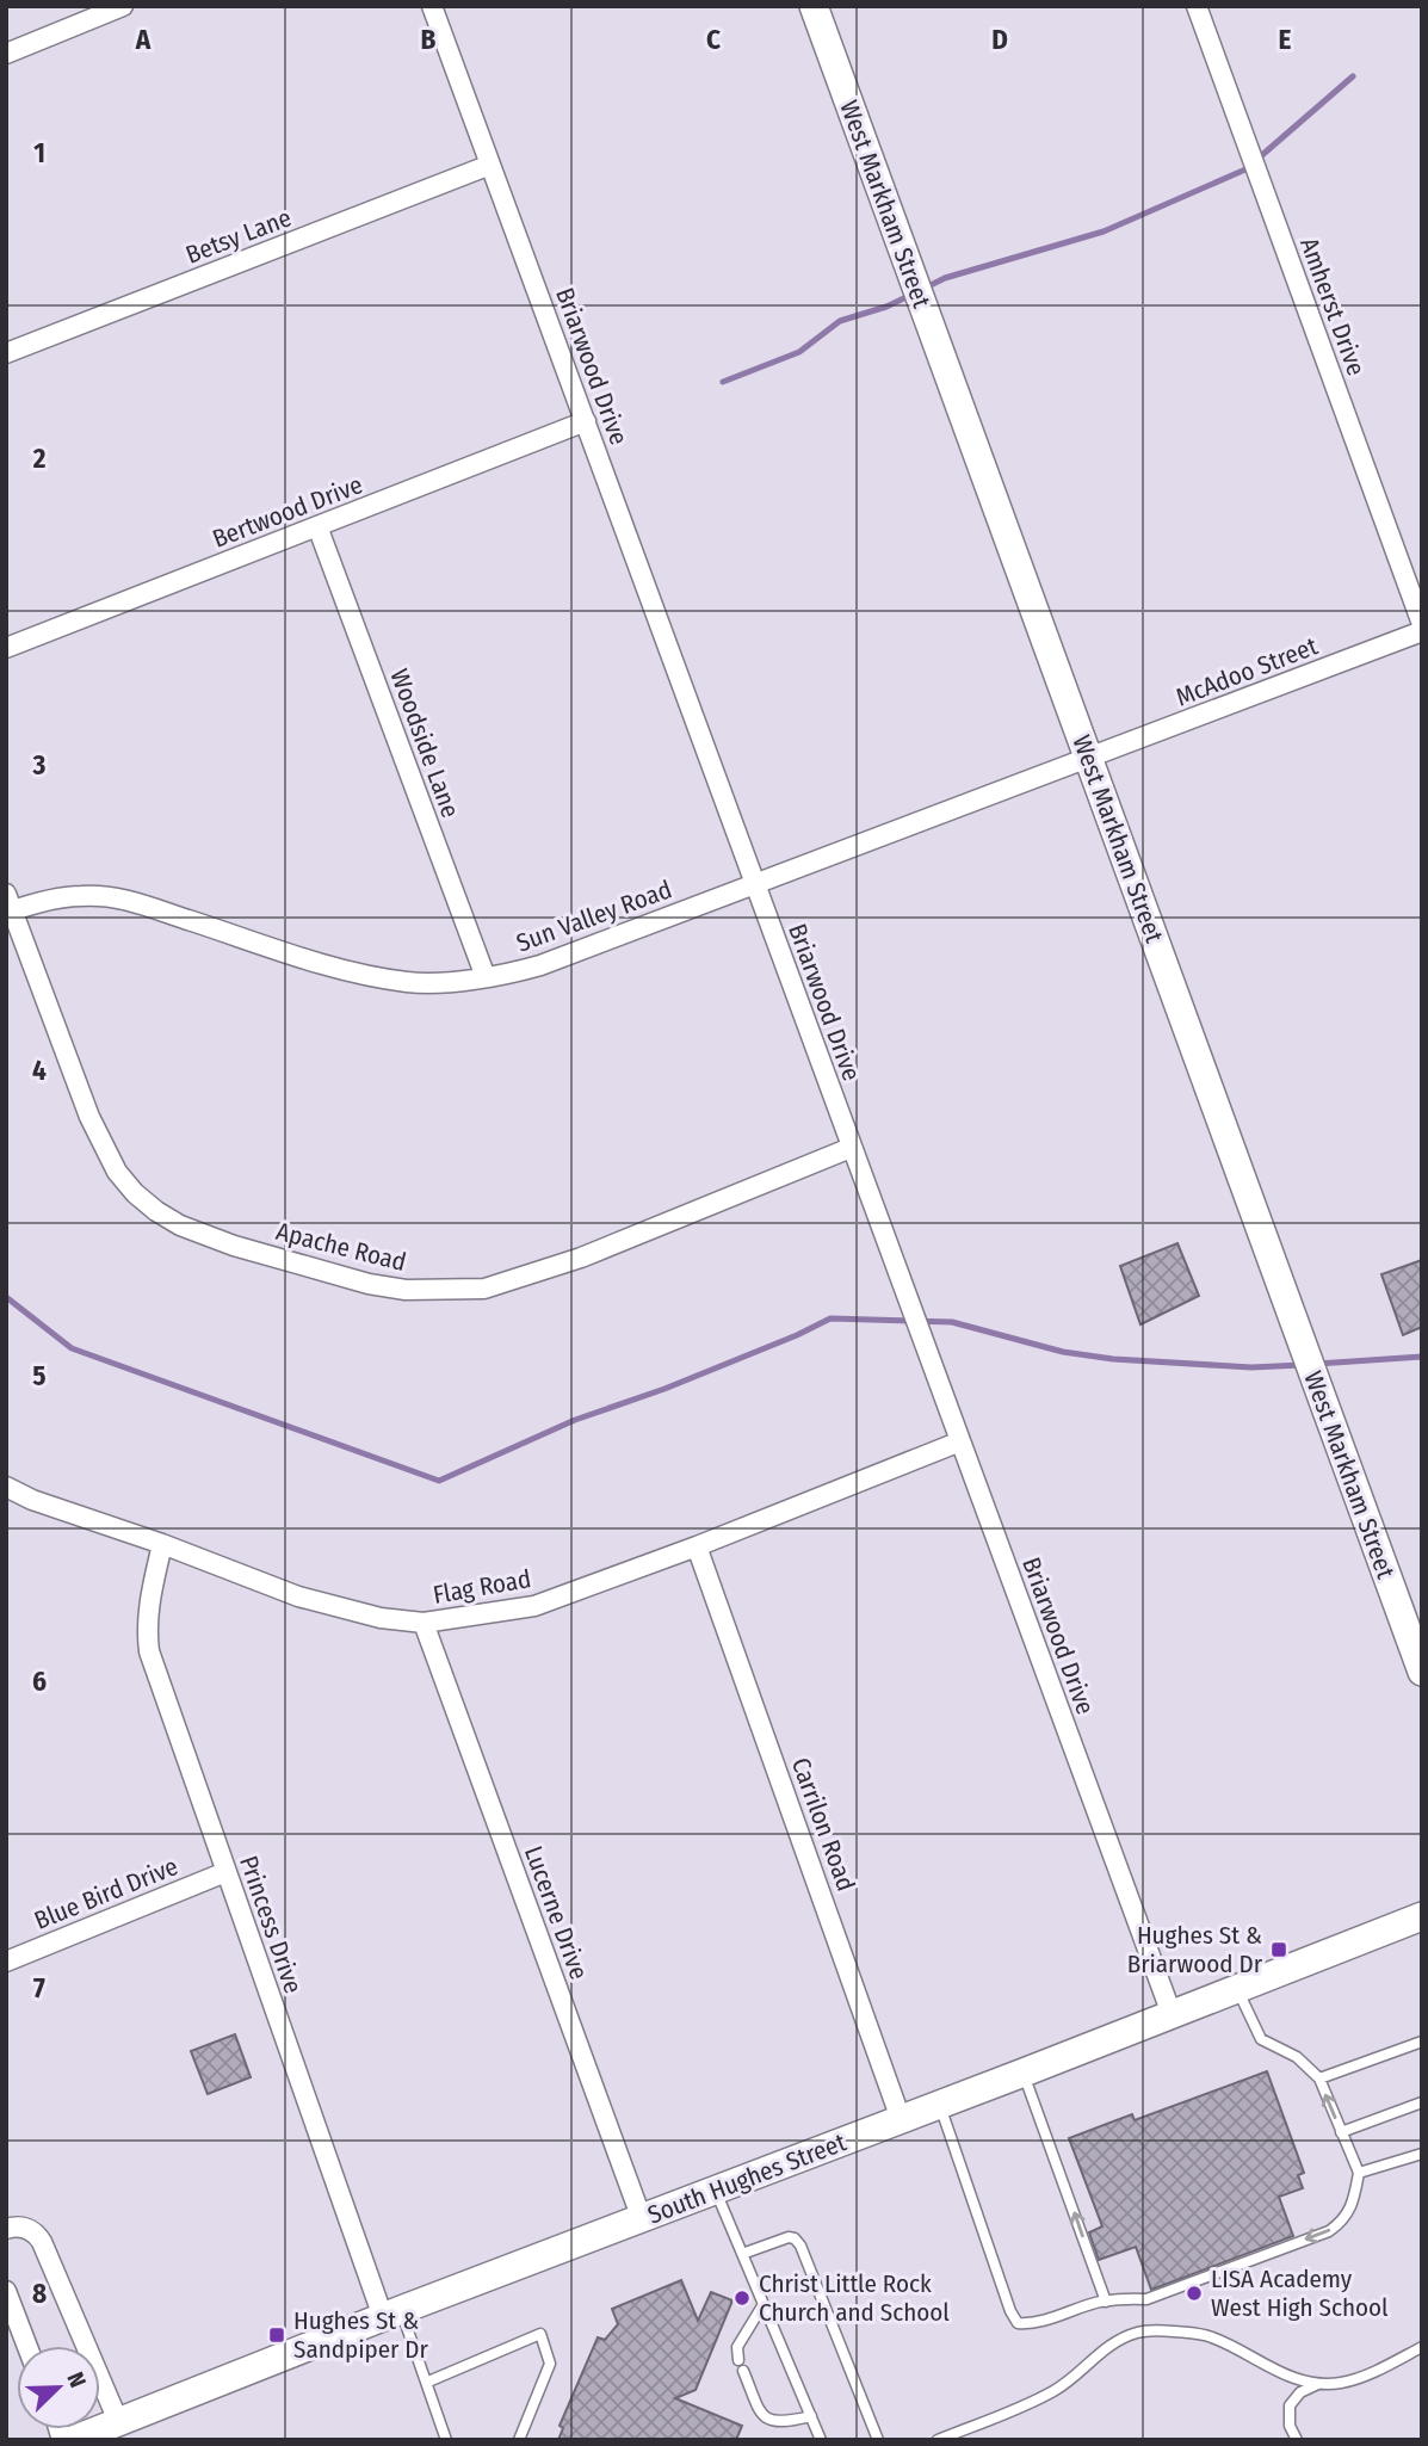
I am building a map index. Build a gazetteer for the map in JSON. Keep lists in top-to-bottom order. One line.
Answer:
{"streets":{"main road":["West Markham Street","South Hughes Street"],"street":["Betsy Lane","Amherst Drive","Briarwood Drive","Bertwood Drive","McAdoo Street","Woodside Lane","Sun Valley Road","Apache Road","Flag Road","Carrilon Road","Blue Bird Drive","Lucerne Drive","Princess Drive"]},"crossings":[["West Markham Street","McAdoo Street"],["West Markham Street","Sun Valley Road"],["Betsy Lane","Briarwood Drive"],["Briarwood Drive","Bertwood Drive"],["Briarwood Drive","Sun Valley Road"],["Briarwood Drive","Apache Road"],["Briarwood Drive","Flag Road"],["Briarwood Drive","South Hughes Street"],["Bertwood Drive","Woodside Lane"],["McAdoo Street","Sun Valley Road"],["Woodside Lane","Sun Valley Road"],["Sun Valley Road","Apache Road"],["Flag Road","Carrilon Road"],["Flag Road","Lucerne Drive"],["Flag Road","Princess Drive"],["Carrilon Road","South Hughes Street"],["Blue Bird Drive","Princess Drive"],["Lucerne Drive","South Hughes Street"],["Princess Drive","South Hughes Street"]],"places":{"transit":["Hughes St & Briarwood Dr","Hughes St & Sandpiper Dr"],"other":["LISA Academy West High School","Christ Little Rock Church and School"]},"north":"top right","grid":{"columns":["A","B","C","D","E"],"rows":["1","2","3","4","5","6","7","8"]}}
